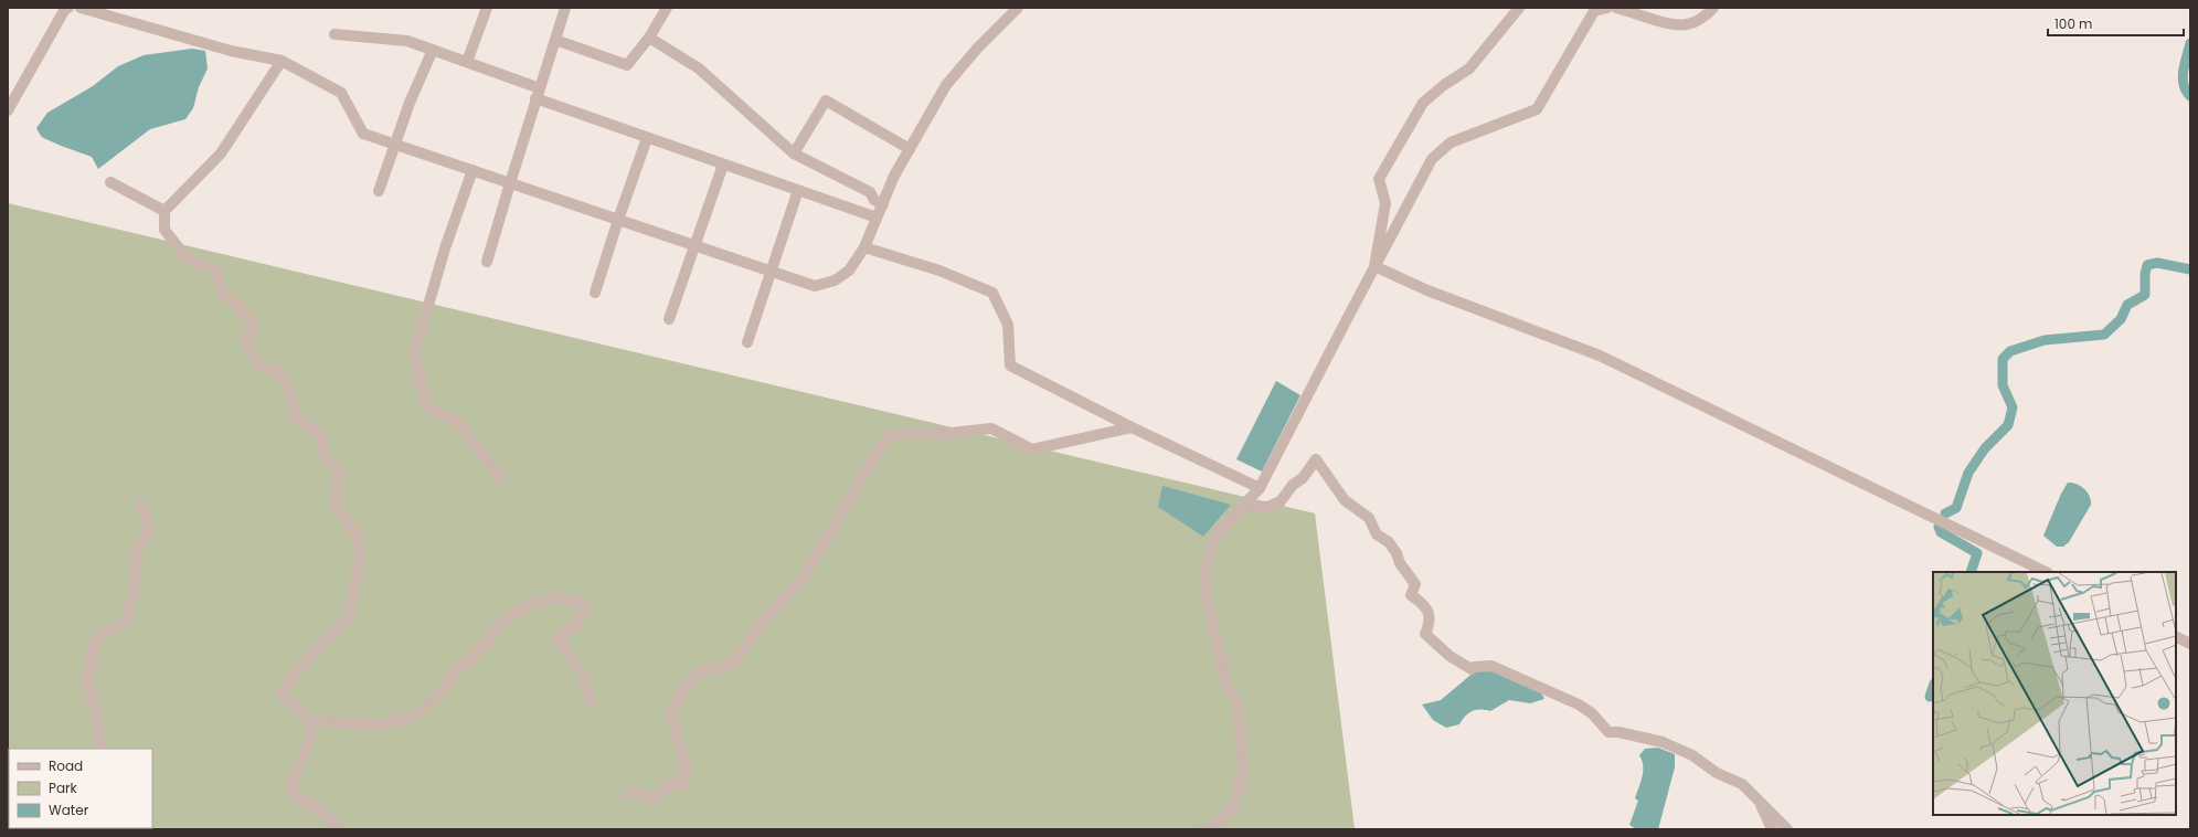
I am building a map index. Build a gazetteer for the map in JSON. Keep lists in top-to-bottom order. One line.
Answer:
{"legend":["Road","Park","Water"],"scale_bar":"100 m"}
